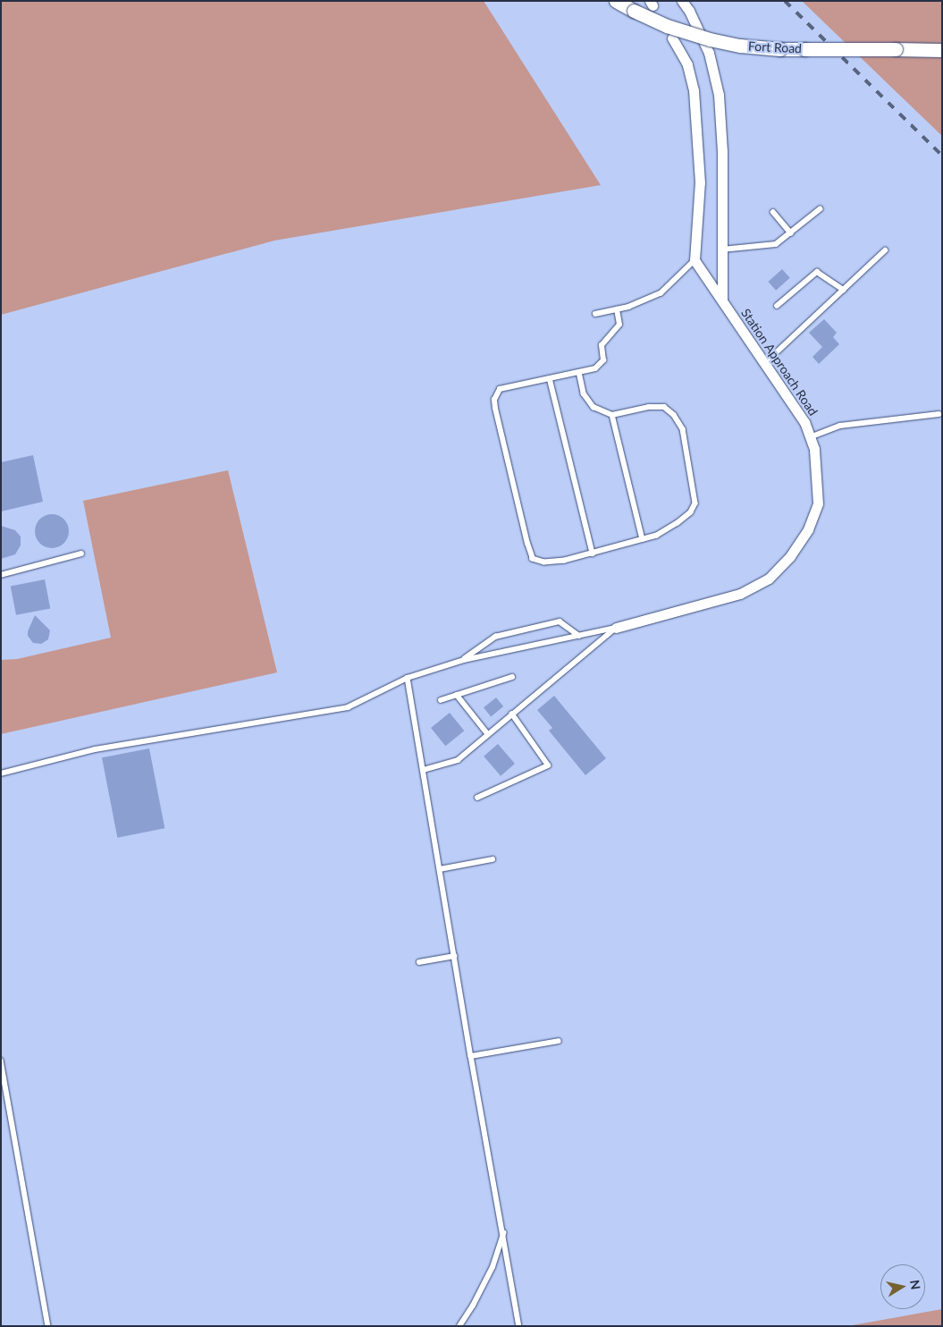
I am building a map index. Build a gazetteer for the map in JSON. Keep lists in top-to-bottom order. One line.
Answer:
{"streets":{"street":["Fort Road","Station Approach Road"]},"north":"right"}
